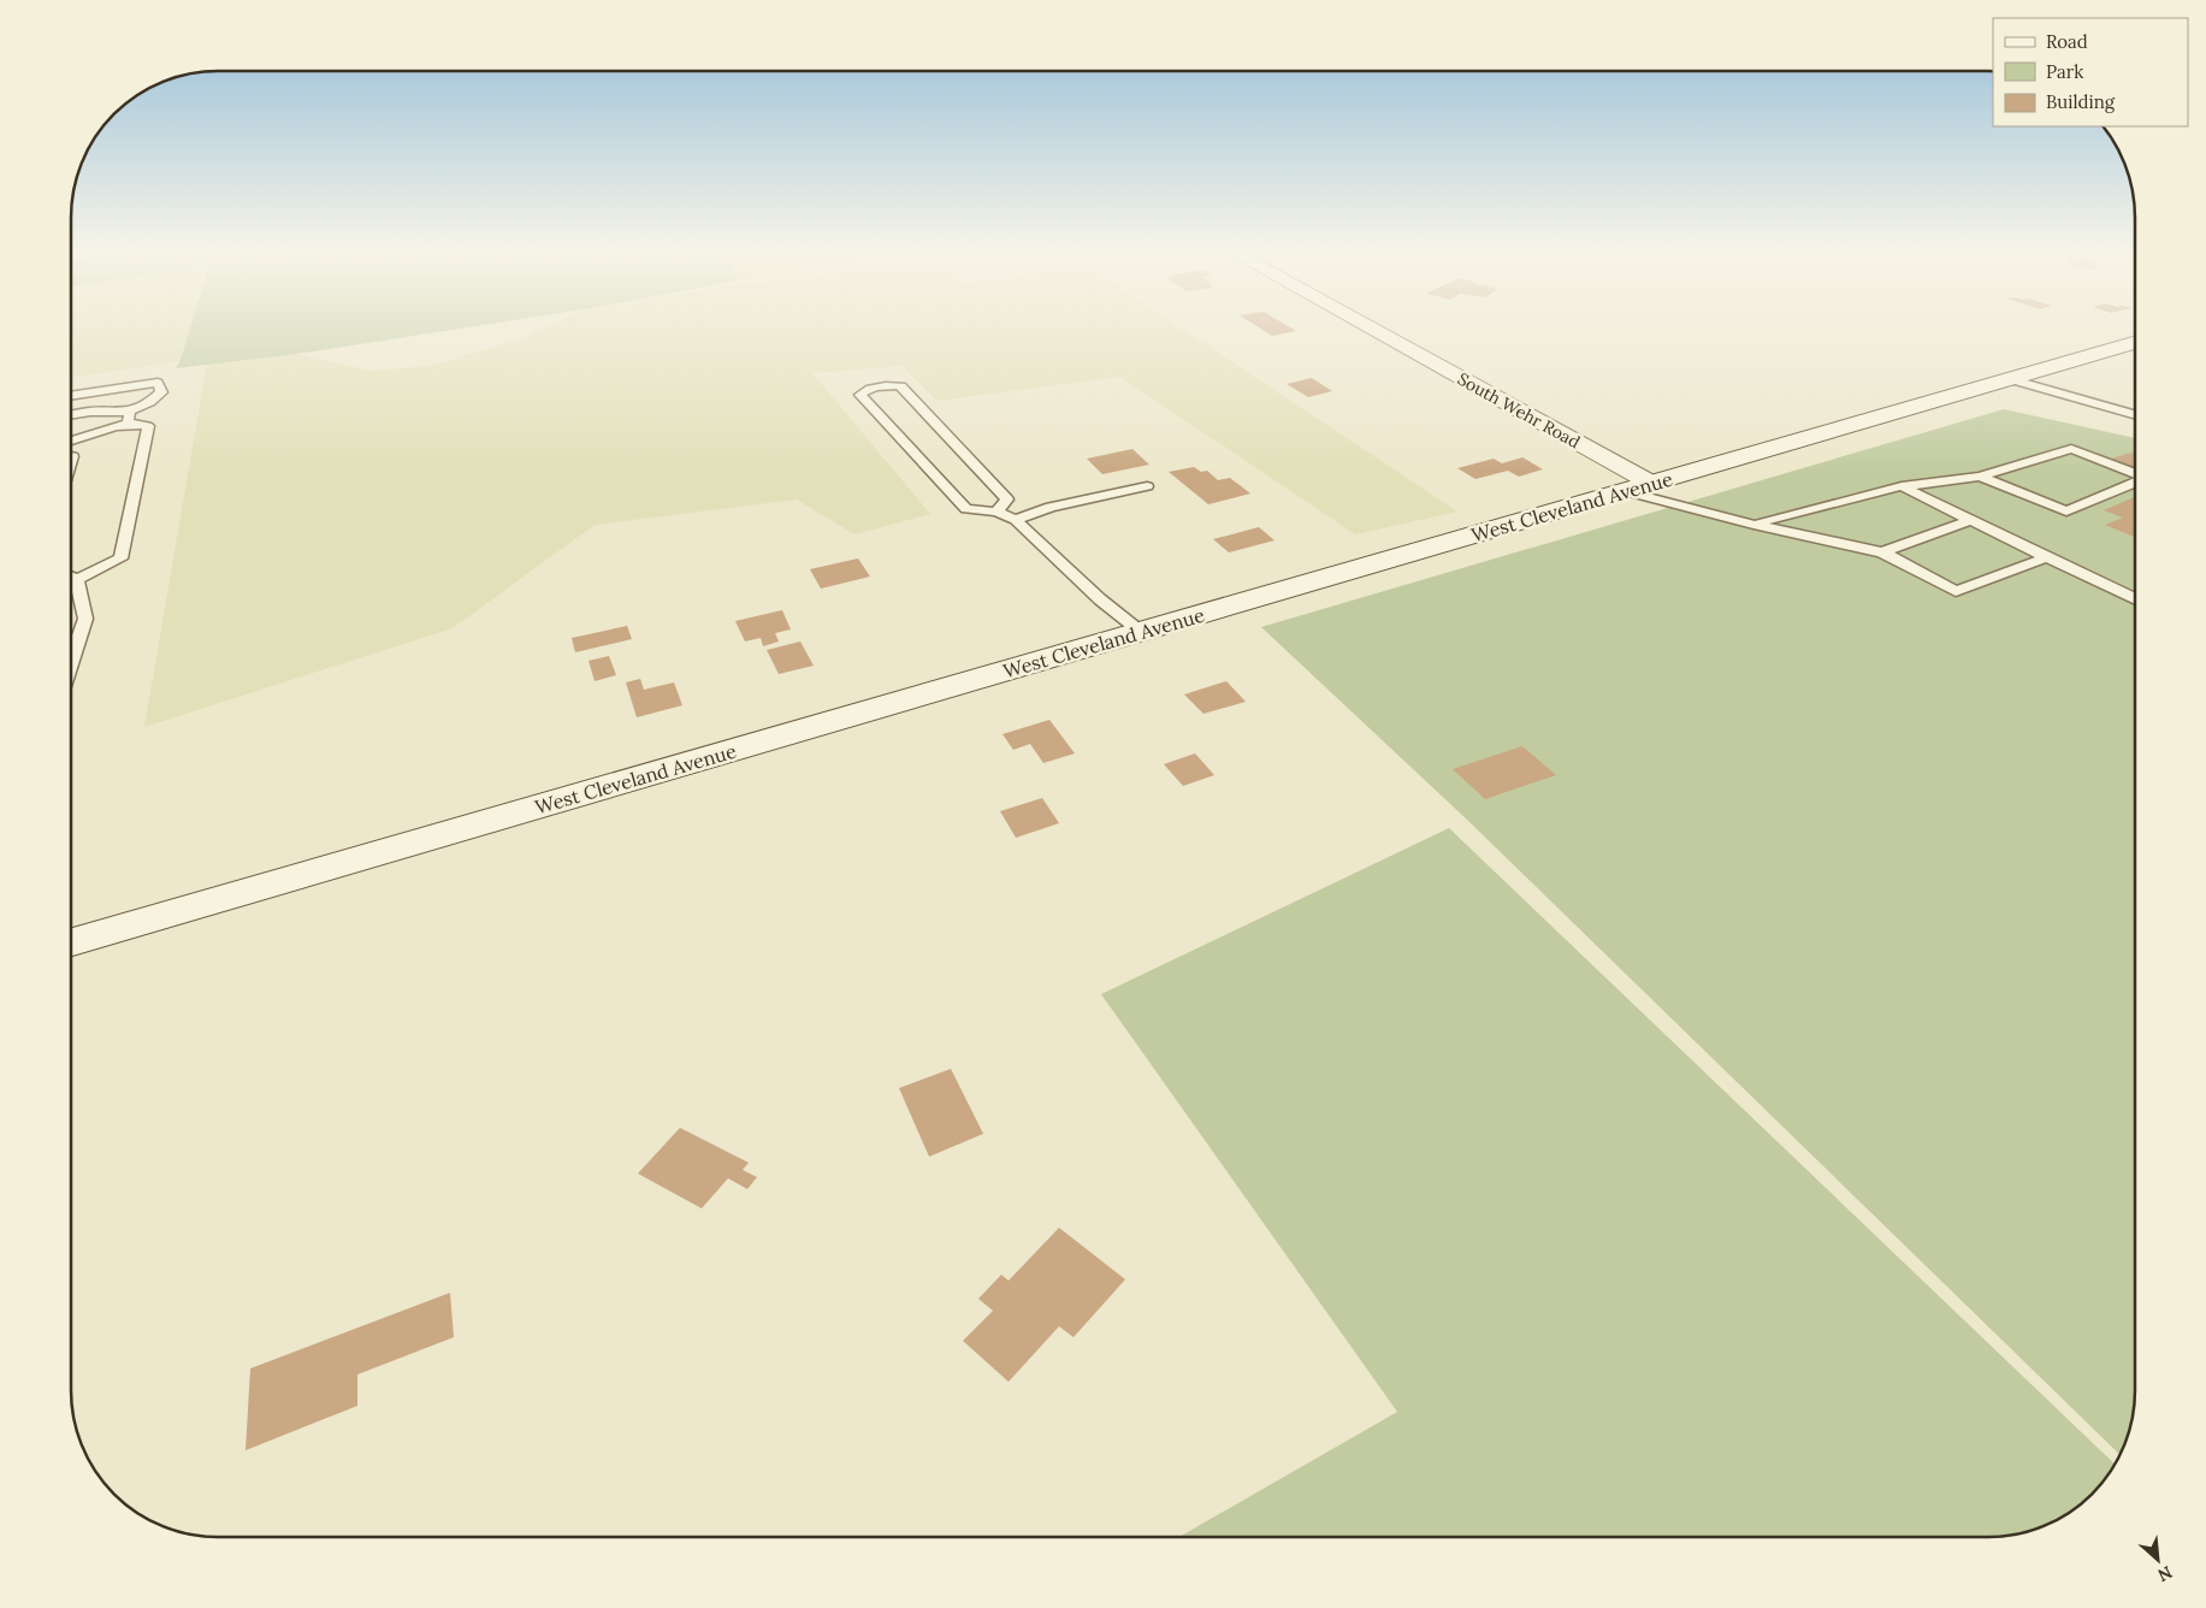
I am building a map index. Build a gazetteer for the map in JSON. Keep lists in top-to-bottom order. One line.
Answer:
{"streets":{"main road":["South Wehr Road","West Cleveland Avenue"]},"crossings":[["South Wehr Road","West Cleveland Avenue"]],"legend":["Road","Park","Building"],"north":"bottom right"}
